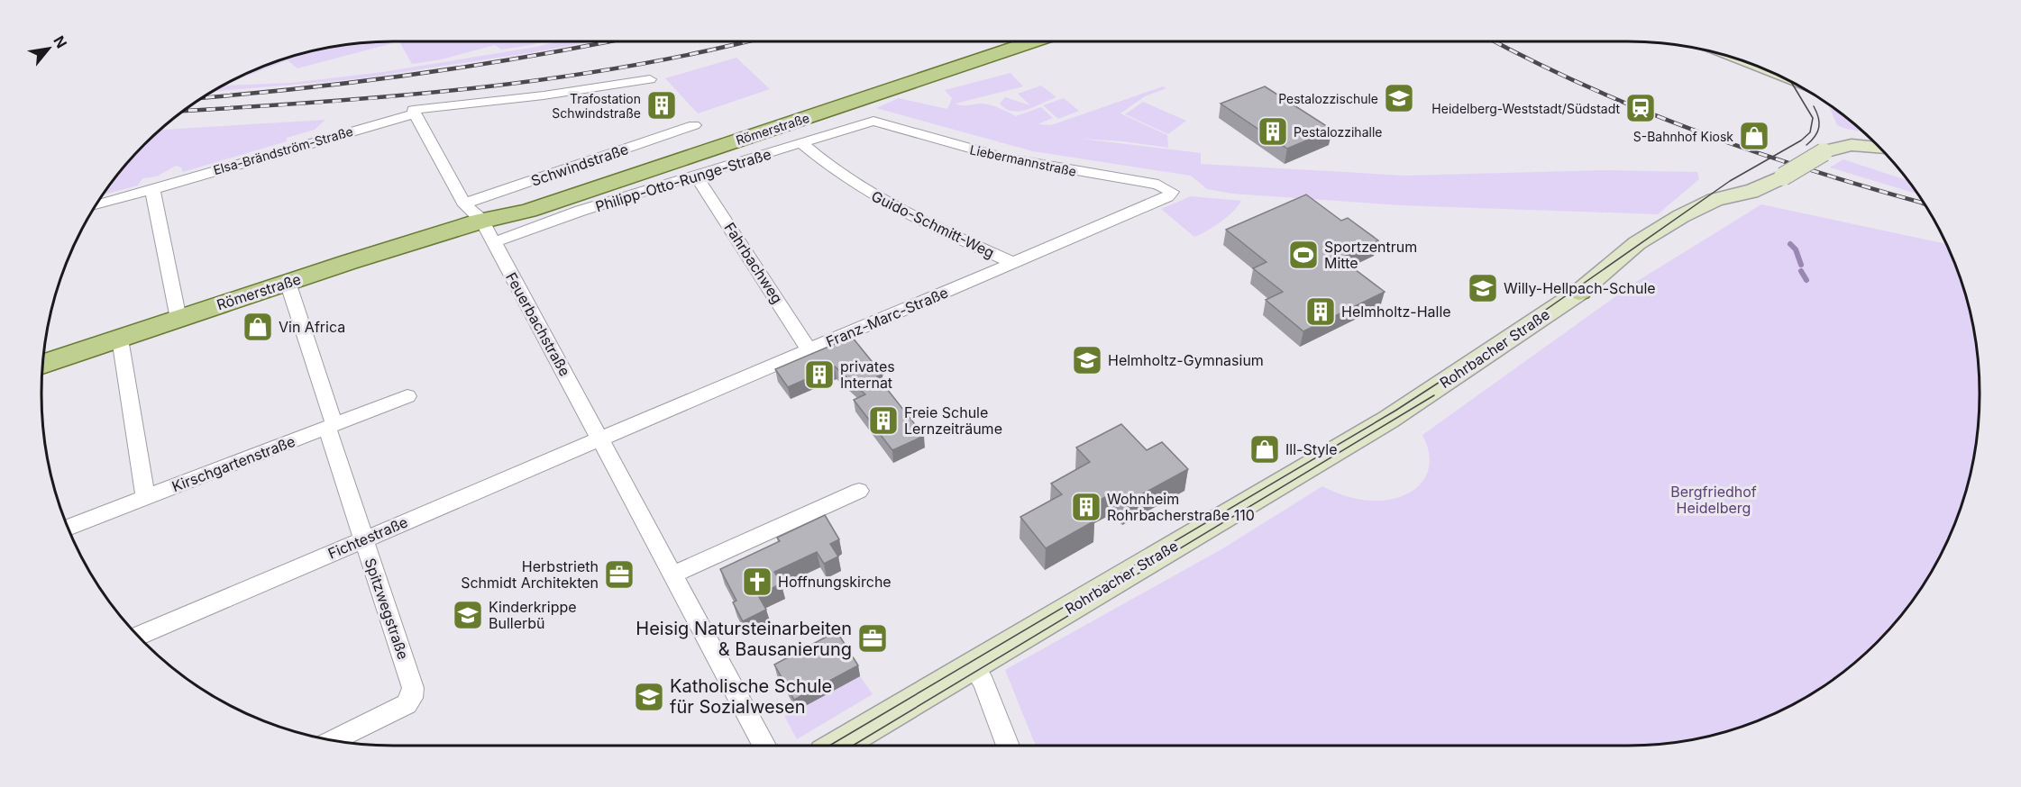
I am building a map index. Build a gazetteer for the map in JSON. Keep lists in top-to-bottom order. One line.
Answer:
{"streets":{"main road":["Römerstraße","Rohrbacher Straße"],"street":["Elsa-Brändström-Straße","Liebermannstraße","Schwindstraße","Philipp-Otto-Runge-Straße","Guido-Schmitt-Weg","Fahrbachweg","Franz-Marc-Straße","Feuerbachstraße","Kirschgartenstraße","Fichtestraße","Spitzwegstraße"]},"crossings":[["Römerstraße","Feuerbachstraße"],["Römerstraße","Spitzwegstraße"],["Elsa-Brändström-Straße","Feuerbachstraße"],["Liebermannstraße","Philipp-Otto-Runge-Straße"],["Liebermannstraße","Franz-Marc-Straße"],["Schwindstraße","Feuerbachstraße"],["Philipp-Otto-Runge-Straße","Guido-Schmitt-Weg"],["Philipp-Otto-Runge-Straße","Fahrbachweg"],["Philipp-Otto-Runge-Straße","Feuerbachstraße"],["Guido-Schmitt-Weg","Franz-Marc-Straße"],["Fahrbachweg","Franz-Marc-Straße"],["Franz-Marc-Straße","Feuerbachstraße"],["Franz-Marc-Straße","Fichtestraße"],["Feuerbachstraße","Fichtestraße"],["Kirschgartenstraße","Spitzwegstraße"],["Fichtestraße","Spitzwegstraße"]],"parks":["Bergfriedhof Heidelberg"],"places":{"school or university":["Pestalozzischule","Willy-Hellpach-Schule","Helmholtz-Gymnasium","Kinderkrippe Bullerbü","Katholische Schule für Sozialwesen"],"building":["Trafostation Schwindstraße","Pestalozzihalle","Helmholtz-Halle","privates Internat","Freie Schule Lernzeiträume","Wohnheim Rohrbacherstraße 110"],"station":["Heidelberg-Weststadt/Südstadt"],"shop":["S-Bahnhof Kiosk","Vin Africa","Ill-Style"],"sports":["Sportzentrum Mitte"],"office":["Herbstrieth Schmidt Architekten","Heisig Natursteinarbeiten & Bausanierung"],"church":["Hoffnungskirche"]},"north":"top right"}
